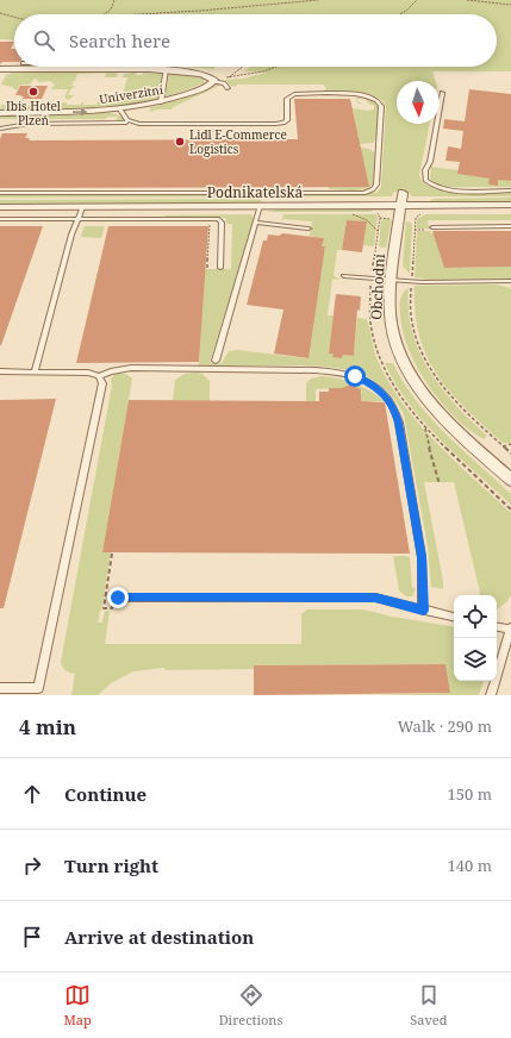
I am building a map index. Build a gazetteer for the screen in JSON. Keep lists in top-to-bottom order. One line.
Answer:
{"streets":{"street":["Univerzitní","Podnikatelská","Obchodní"]},"crossings":[["Podnikatelská","Obchodní"]],"places":["Ibis Hotel Plzeň","Lidl E-Commerce Logistics"],"north":"bottom","page":{"search":"Search here","heading":["4 min","Walk · 290 m"],"list":[["Continue","150 m"],["Turn right","140 m"],"Arrive at destination"],"nav":["Map","Directions","Saved"]}}
